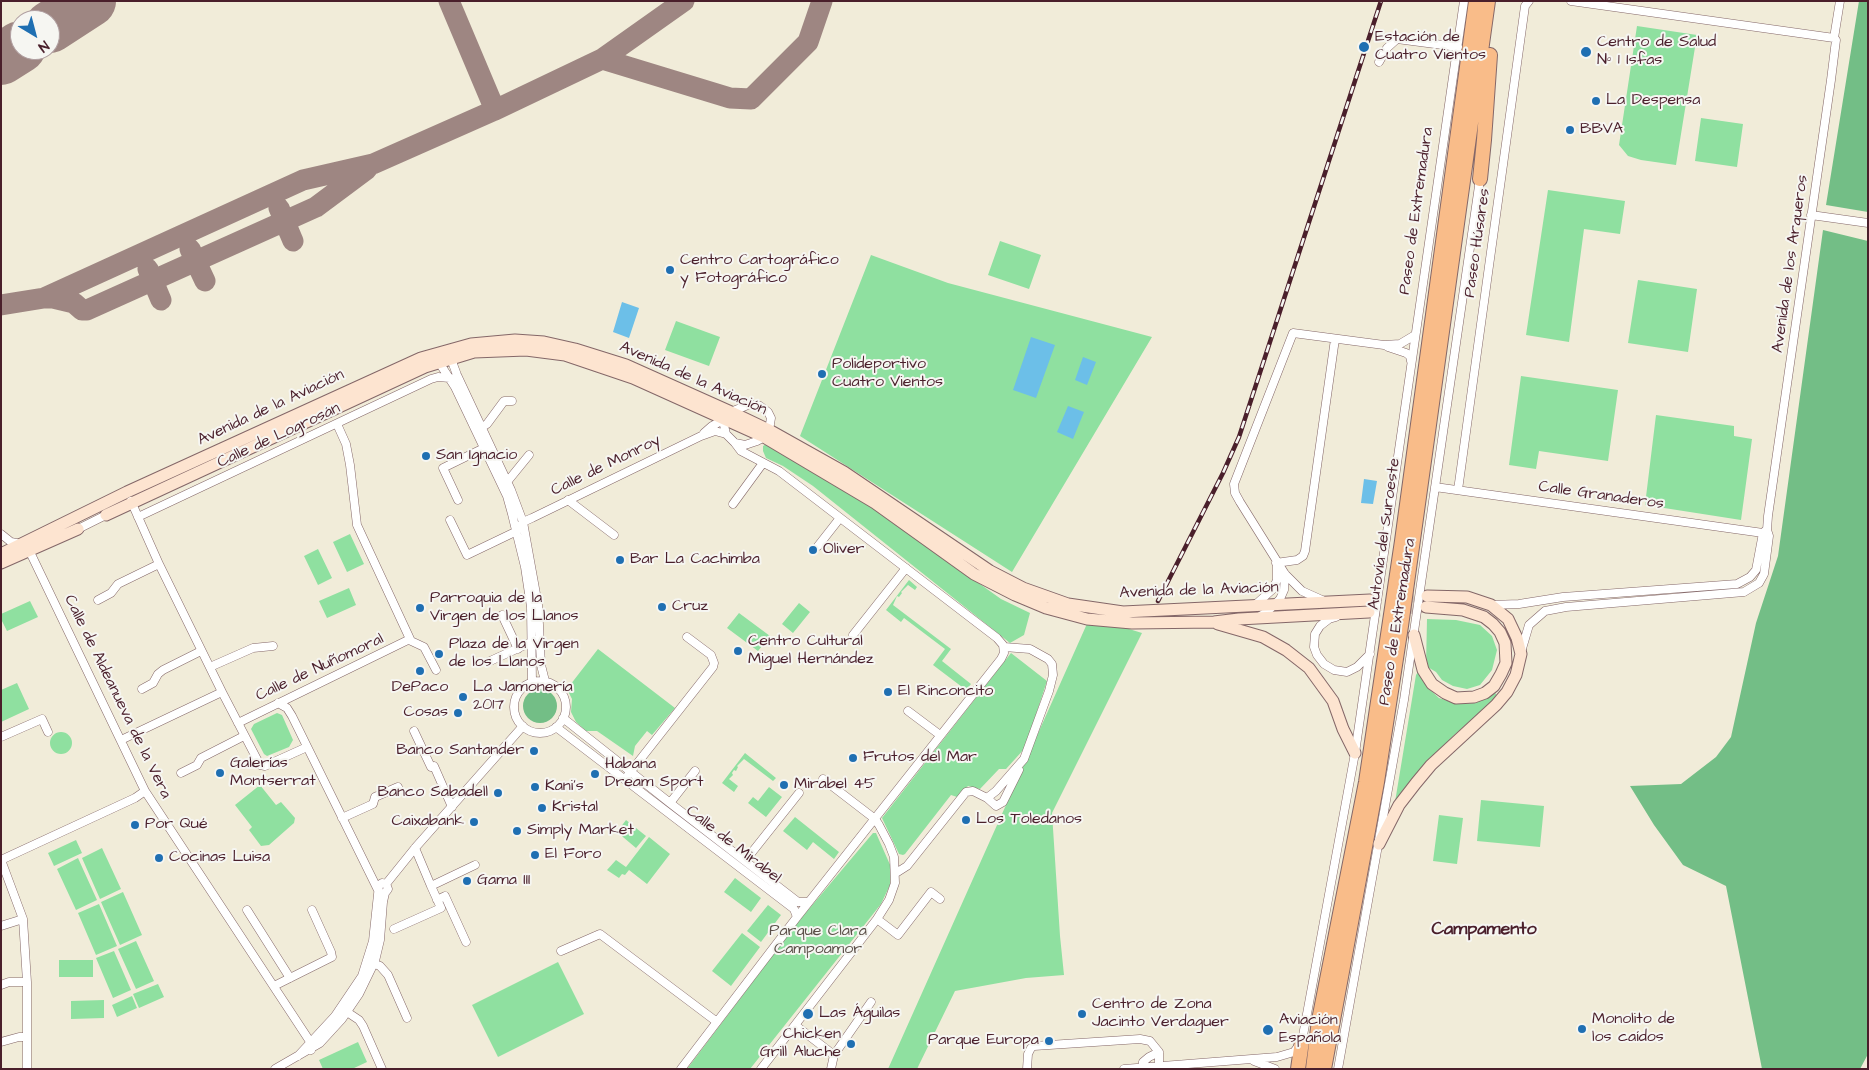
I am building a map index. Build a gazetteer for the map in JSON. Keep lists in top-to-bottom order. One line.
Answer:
{"streets":{"highway":["Autovía del Suroeste"],"main road":["Avenida de la Aviación"],"street":["Paseo de Extremadura","Paseo Húsares","Avenida de los Arqueros","Calle de Logrosán","Calle de Monroy","Calle Granaderos","Calle de Nuñomoral","Calle de Aldeanueva de la Vera","Calle de Mirabel"]},"crossings":[["Paseo de Extremadura","Avenida de la Aviación"],["Paseo de Extremadura","Calle Granaderos"],["Paseo Húsares","Calle Granaderos"],["Avenida de los Arqueros","Calle Granaderos"],["Avenida de la Aviación","Calle de Logrosán"],["Avenida de la Aviación","Calle de Monroy"],["Avenida de la Aviación","Calle de Aldeanueva de la Vera"]],"districts":["Campamento"],"parks":["Parque Clara Campoamor"],"places":["Estación de Cuatro Vientos","Centro de Salud Nº 1 Isfas","La Despensa","BBVA","Centro Cartográfico y Fotográfico","Polideportivo Cuatro Vientos","San Ignacio","Oliver","Bar La Cachimba","Cruz","Parroquia de la Virgen de los Llanos","Centro Cultural Miguel Hernández","Plaza de la Virgen de los Llanos","DePaco","El Rinconcito","La Jamonería 2017","Cosas","Banco Santander","Frutos del Mar","Galerías Montserrat","Habana Dream Sport","Mirabel 45","Kani's","Banco Sabadell","Kristal","Los Toledanos","Caixabank","Por Qué","Simply Market","El Foro","Cocinas Luisa","Gama III","Las Águilas","Centro de Zona Jacinto Verdaguer","Monolito de los caídos","Aviación Española","Parque Europa","Chicken Grill Aluche"],"north":"bottom right"}
